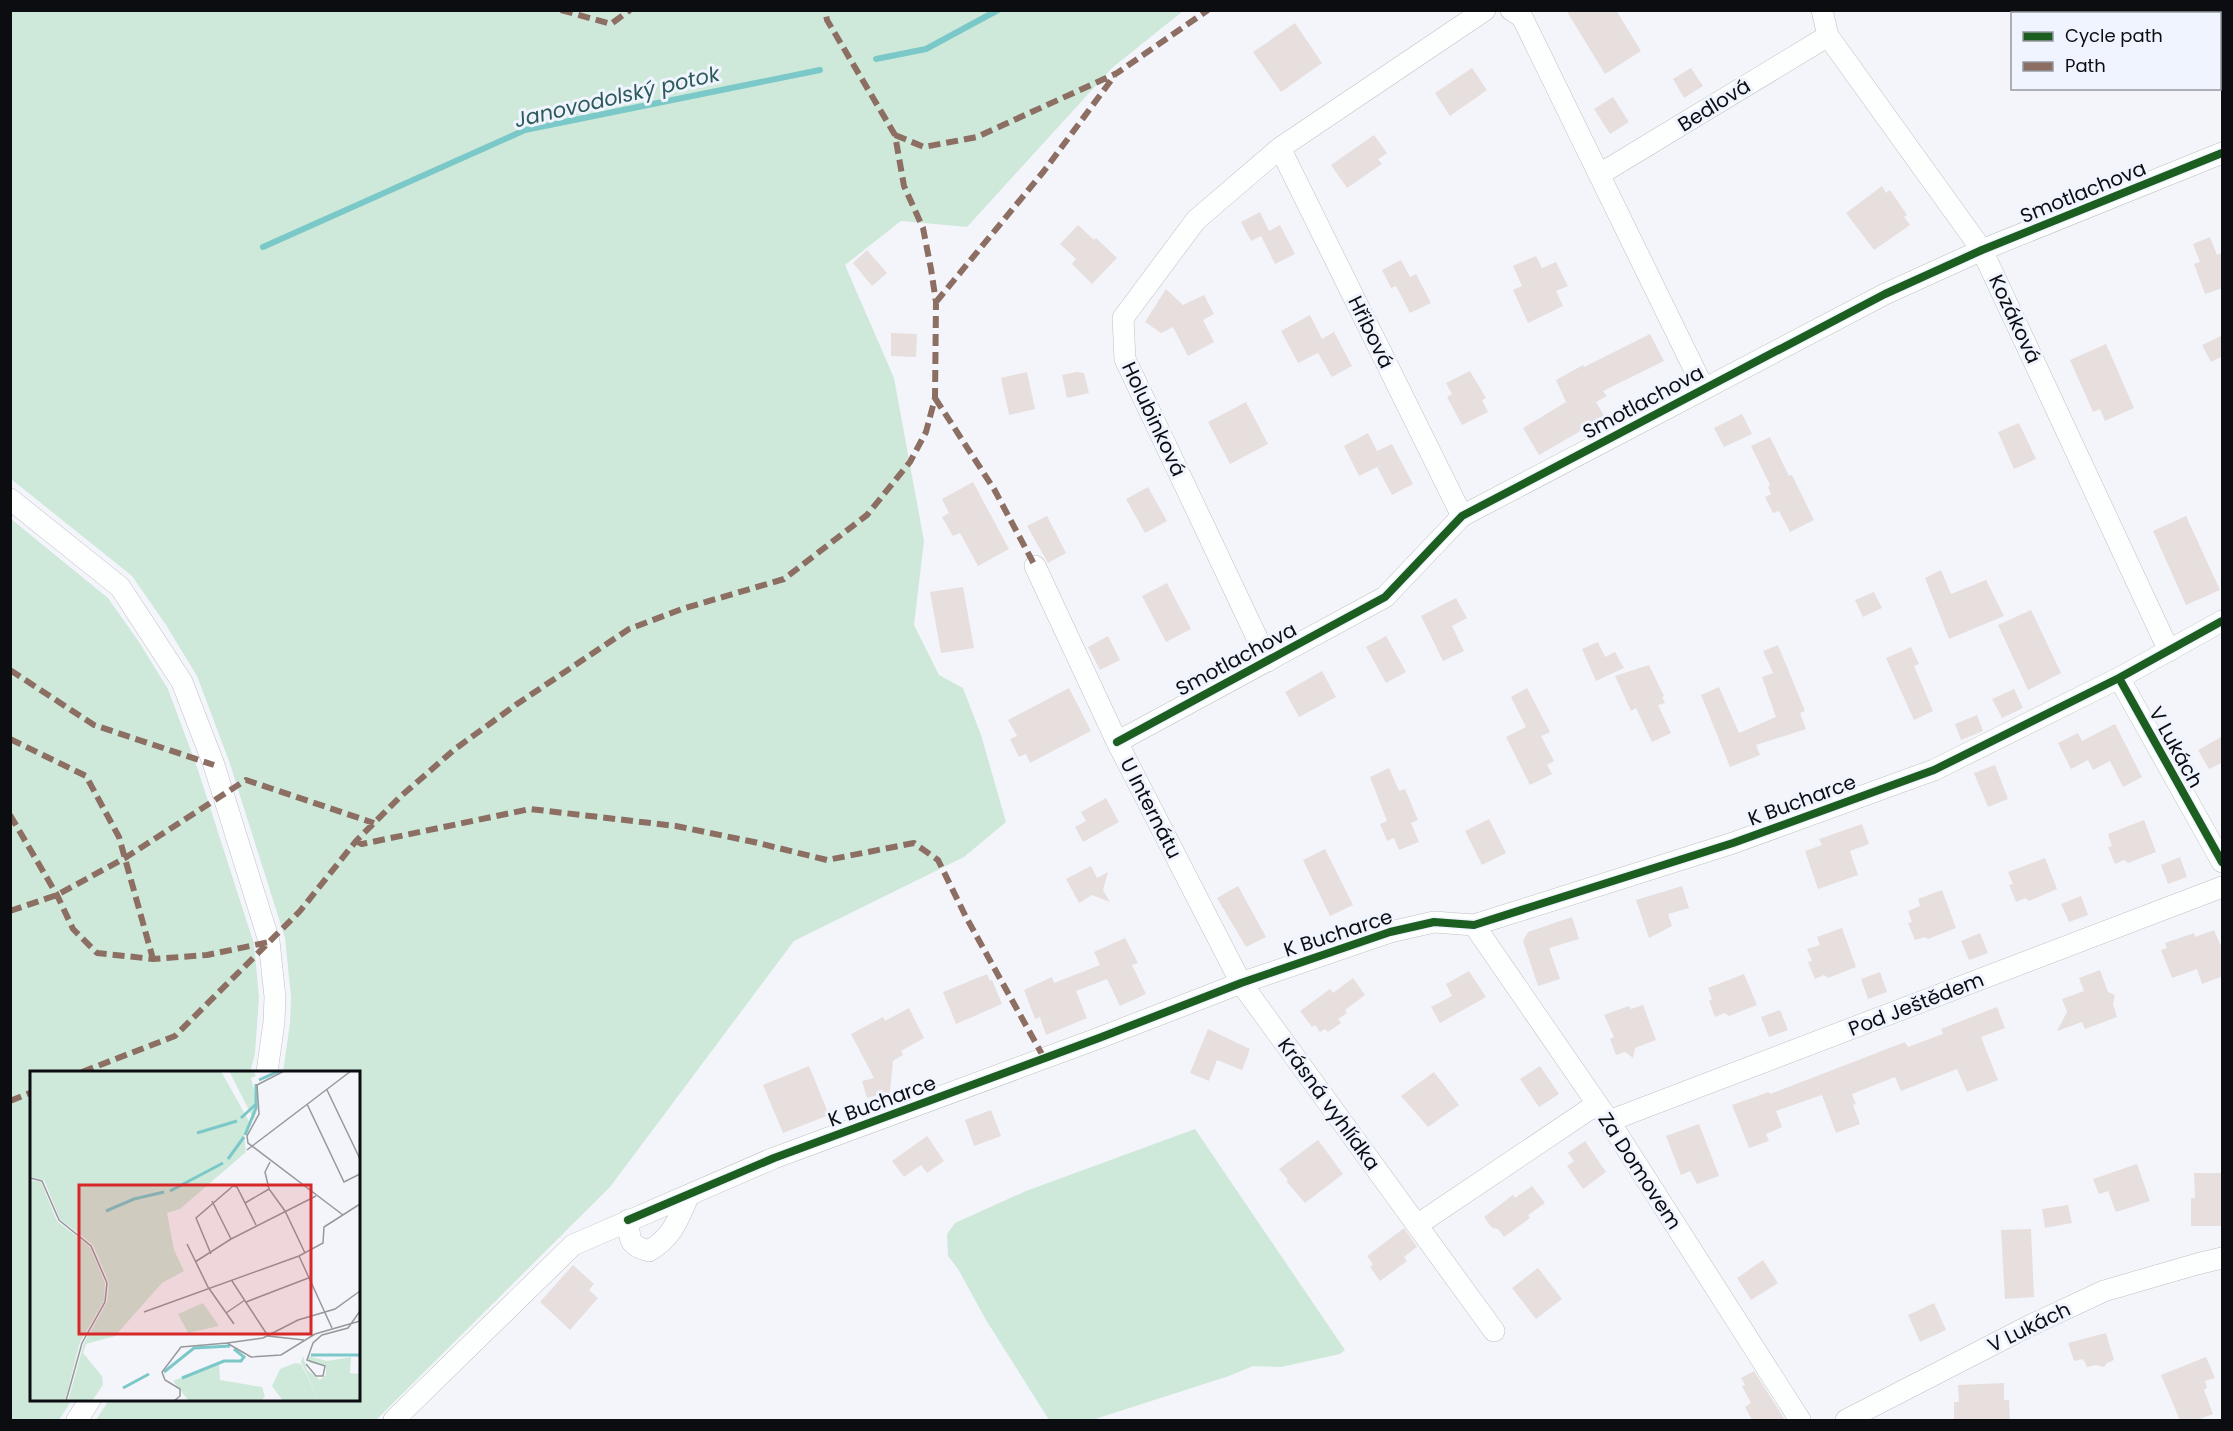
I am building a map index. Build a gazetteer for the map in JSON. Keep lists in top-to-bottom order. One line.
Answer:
{"streets":{"street":["Bedlová","Smotlachova","Kozáková","Hřibová","Holubinková","V Lukách","K Bucharce","U Internátu","Pod Ještědem","Krásná vyhlídka","Za Domovem"]},"crossings":[["Bedlová","Kozáková"],["Smotlachova","Kozáková"],["Smotlachova","Hřibová"],["Smotlachova","Holubinková"],["Smotlachova","U Internátu"],["Kozáková","K Bucharce"],["Hřibová","Holubinková"],["V Lukách","K Bucharce"],["K Bucharce","U Internátu"],["K Bucharce","Krásná vyhlídka"],["K Bucharce","Za Domovem"],["U Internátu","Krásná vyhlídka"],["Pod Ještědem","Za Domovem"]],"water":["Janovodolský potok"],"legend":["Cycle path","Path"]}
